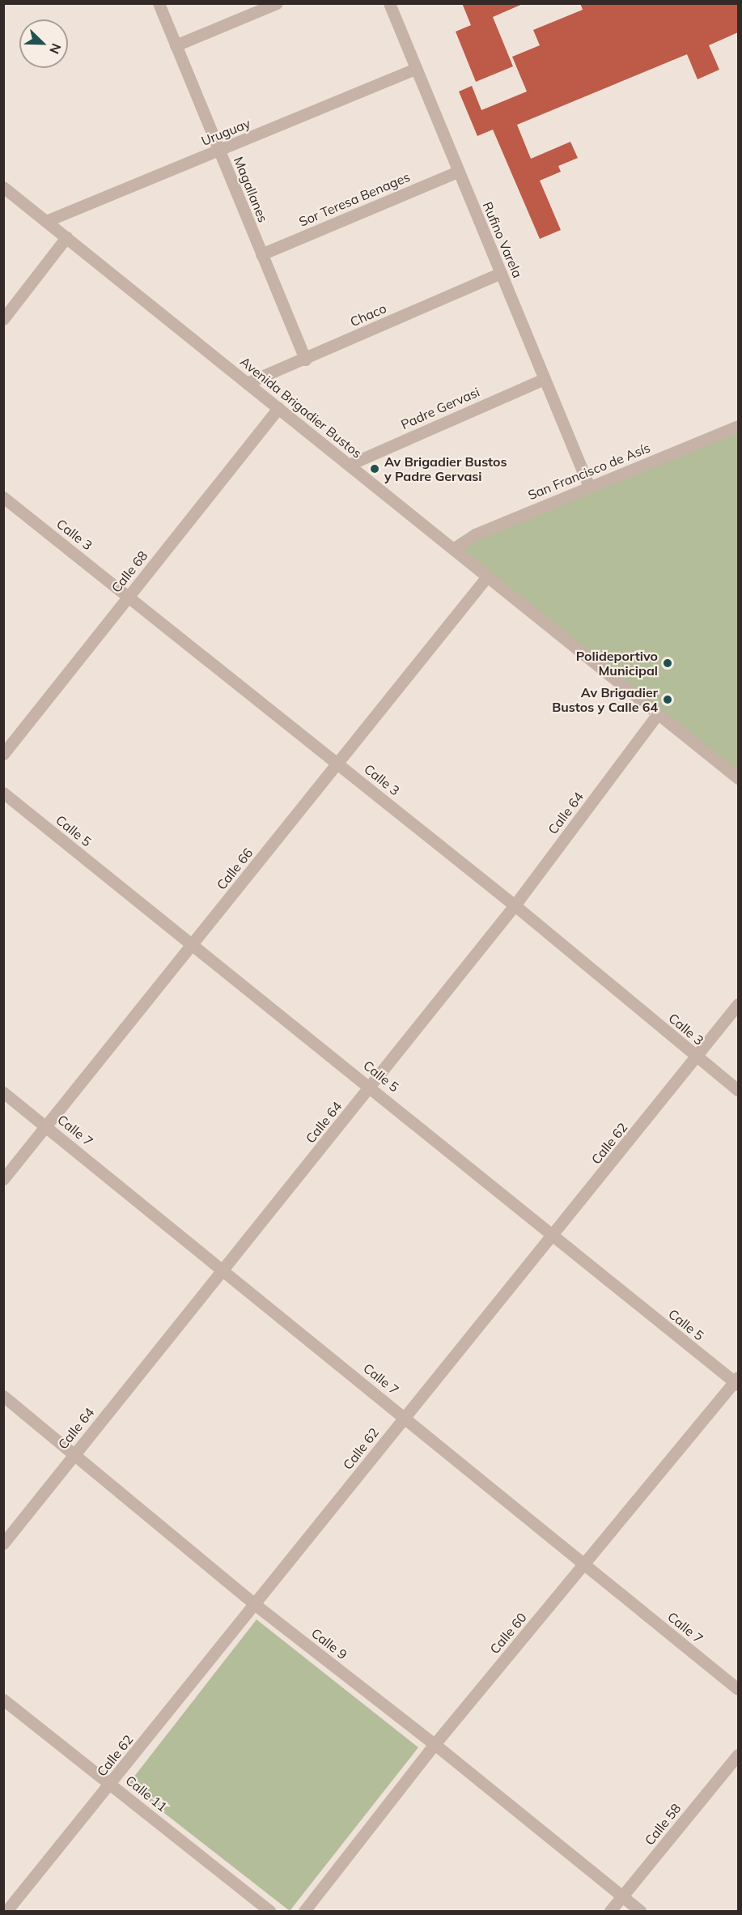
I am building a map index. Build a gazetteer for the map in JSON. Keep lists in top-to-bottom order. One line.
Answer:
{"streets":{"street":["Uruguay","Magallanes","Sor Teresa Benages","Rufino Varela","Chaco","Avenida Brigadier Bustos","Padre Gervasi","San Francisco de Asís","Calle 3","Calle 68","Calle 64","Calle 5","Calle 66","Calle 7","Calle 62","Calle 60","Calle 9","Calle 11","Calle 58"]},"crossings":[["Uruguay","Magallanes"],["Uruguay","Rufino Varela"],["Uruguay","Avenida Brigadier Bustos"],["Magallanes","Sor Teresa Benages"],["Magallanes","Chaco"],["Sor Teresa Benages","Rufino Varela"],["Rufino Varela","Chaco"],["Rufino Varela","Padre Gervasi"],["Rufino Varela","San Francisco de Asís"],["Chaco","Avenida Brigadier Bustos"],["Avenida Brigadier Bustos","Padre Gervasi"],["Avenida Brigadier Bustos","San Francisco de Asís"],["Avenida Brigadier Bustos","Calle 68"],["Avenida Brigadier Bustos","Calle 64"],["Avenida Brigadier Bustos","Calle 66"],["Calle 3","Calle 68"],["Calle 3","Calle 64"],["Calle 3","Calle 66"],["Calle 3","Calle 62"],["Calle 64","Calle 5"],["Calle 64","Calle 7"],["Calle 64","Calle 9"],["Calle 5","Calle 66"],["Calle 5","Calle 62"],["Calle 5","Calle 60"],["Calle 66","Calle 7"],["Calle 7","Calle 62"],["Calle 7","Calle 60"],["Calle 62","Calle 9"],["Calle 62","Calle 11"],["Calle 60","Calle 9"],["Calle 9","Calle 58"]],"places":["Av Brigadier Bustos y Padre Gervasi","Polideportivo Municipal","Av Brigadier Bustos y Calle 64"],"north":"bottom right"}
